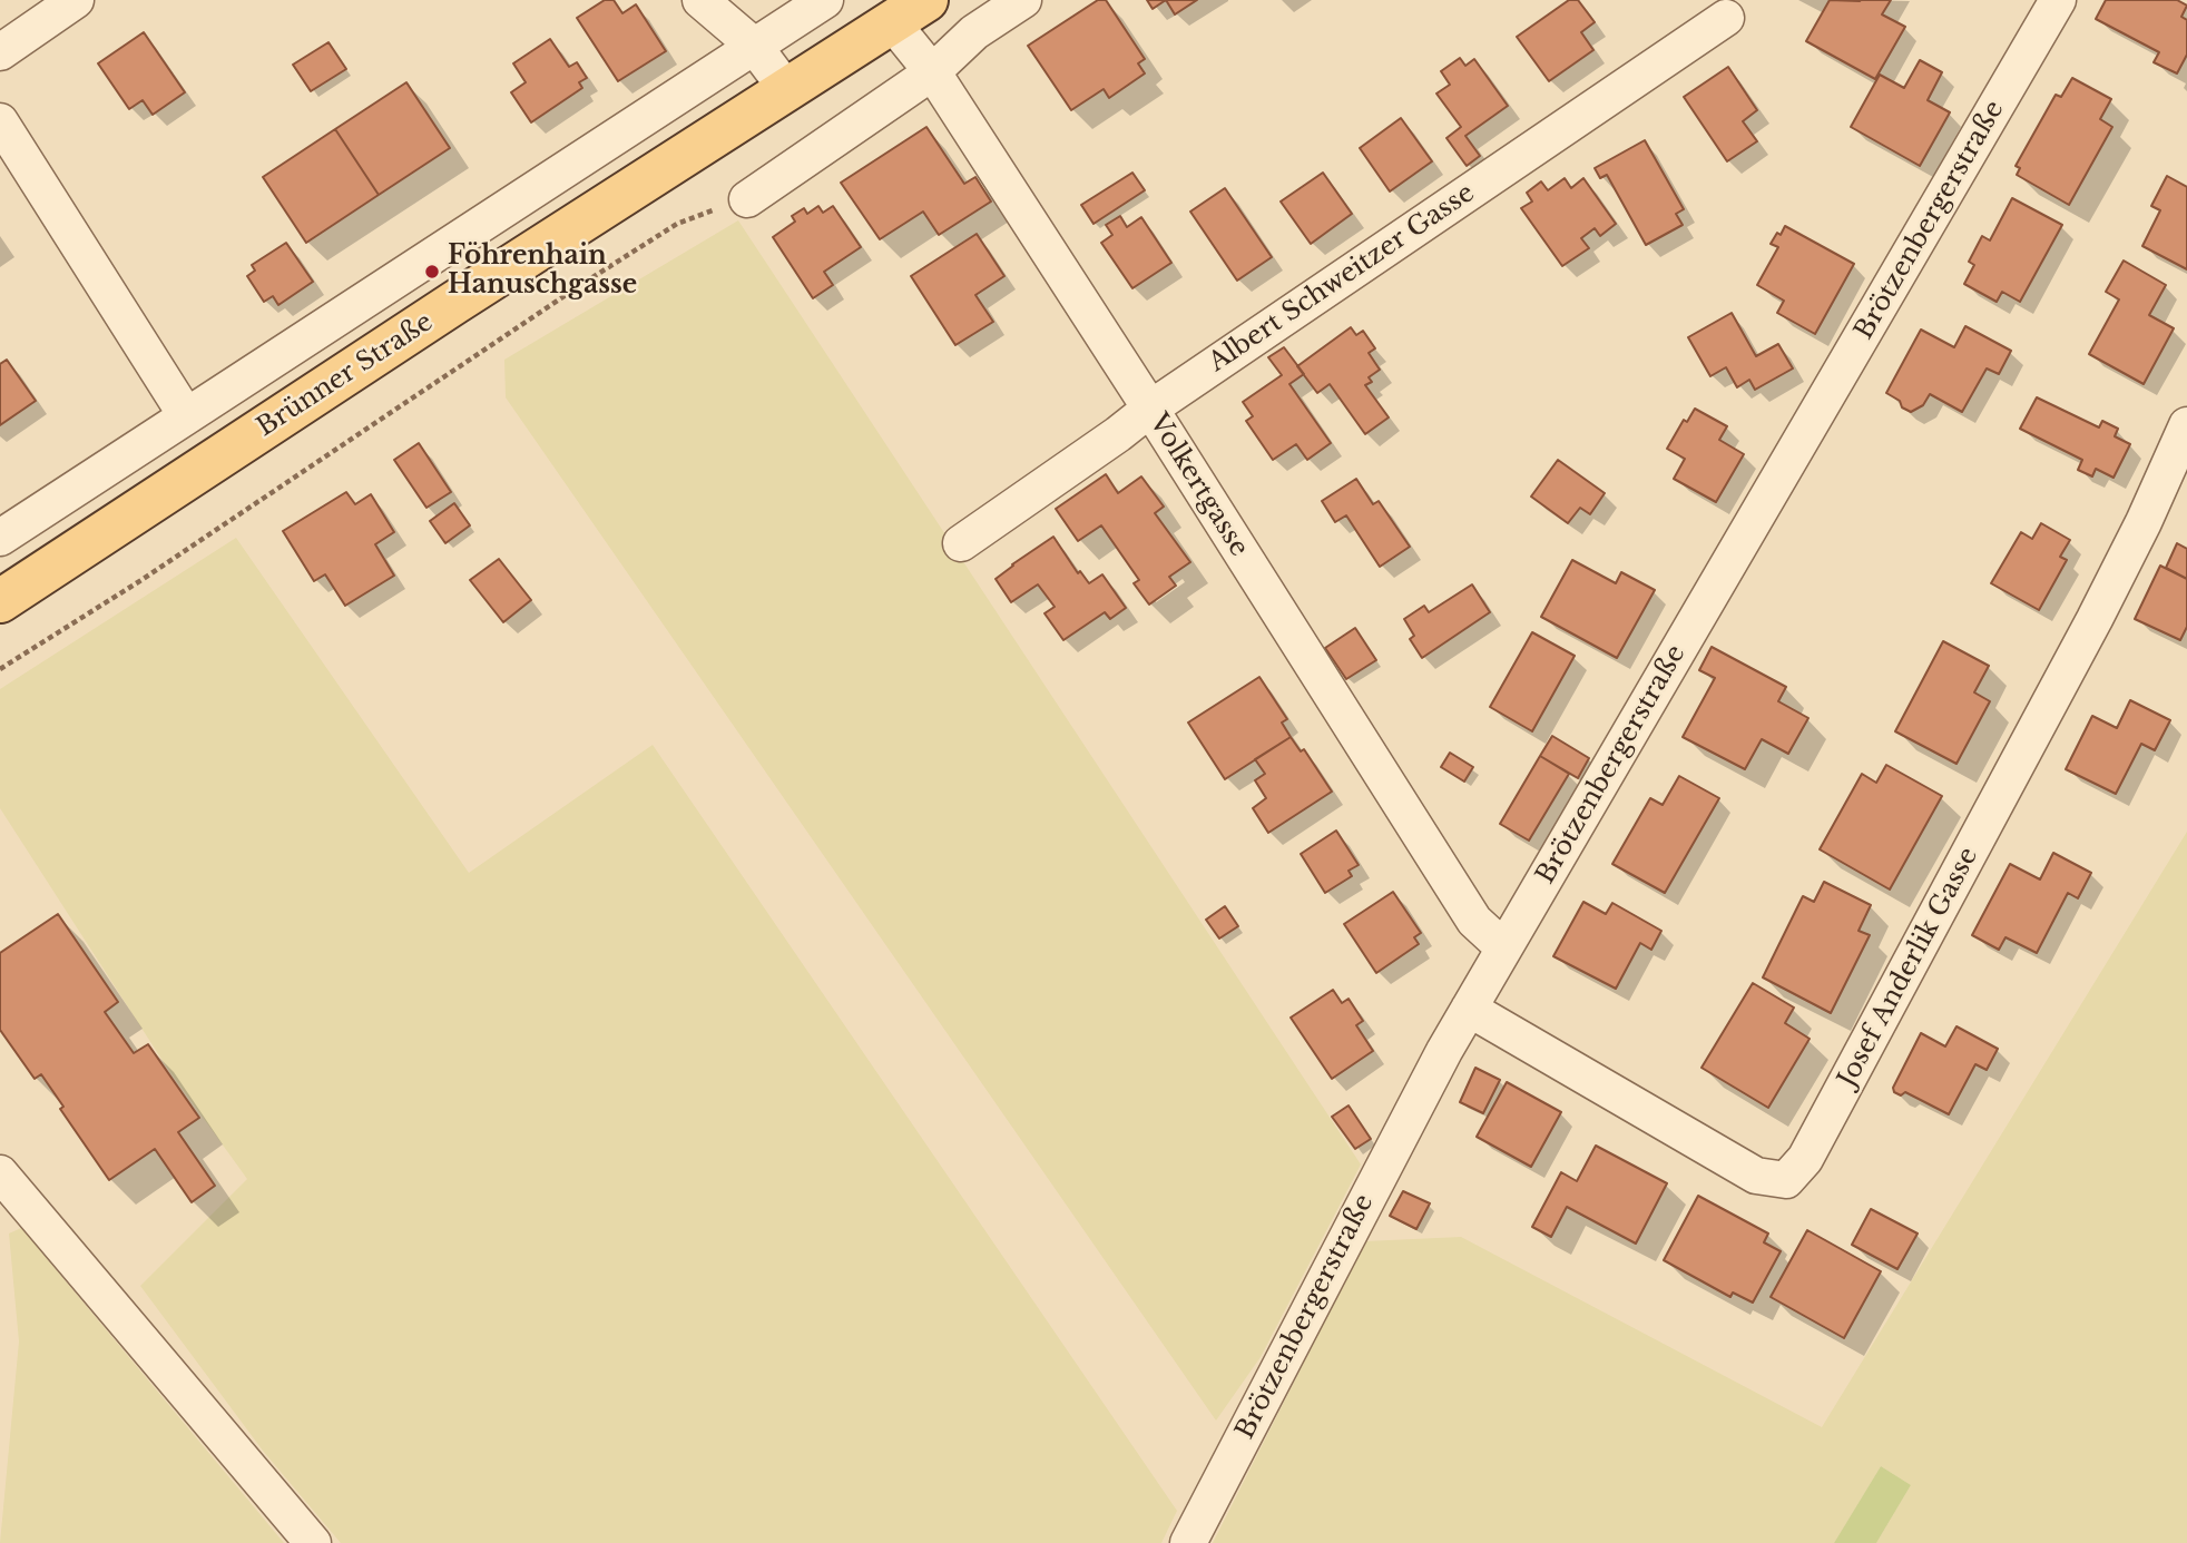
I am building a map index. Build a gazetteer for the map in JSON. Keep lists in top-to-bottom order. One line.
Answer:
{"streets":{"main road":["Brünner Straße"],"street":["Brötzenbergerstraße","Albert Schweitzer Gasse","Volkertgasse","Josef Anderlik Gasse"]},"crossings":[["Brötzenbergerstraße","Volkertgasse"],["Brötzenbergerstraße","Josef Anderlik Gasse"],["Albert Schweitzer Gasse","Volkertgasse"],["Brünner Straße","Volkertgasse"]],"places":["Föhrenhain Hanuschgasse"]}
